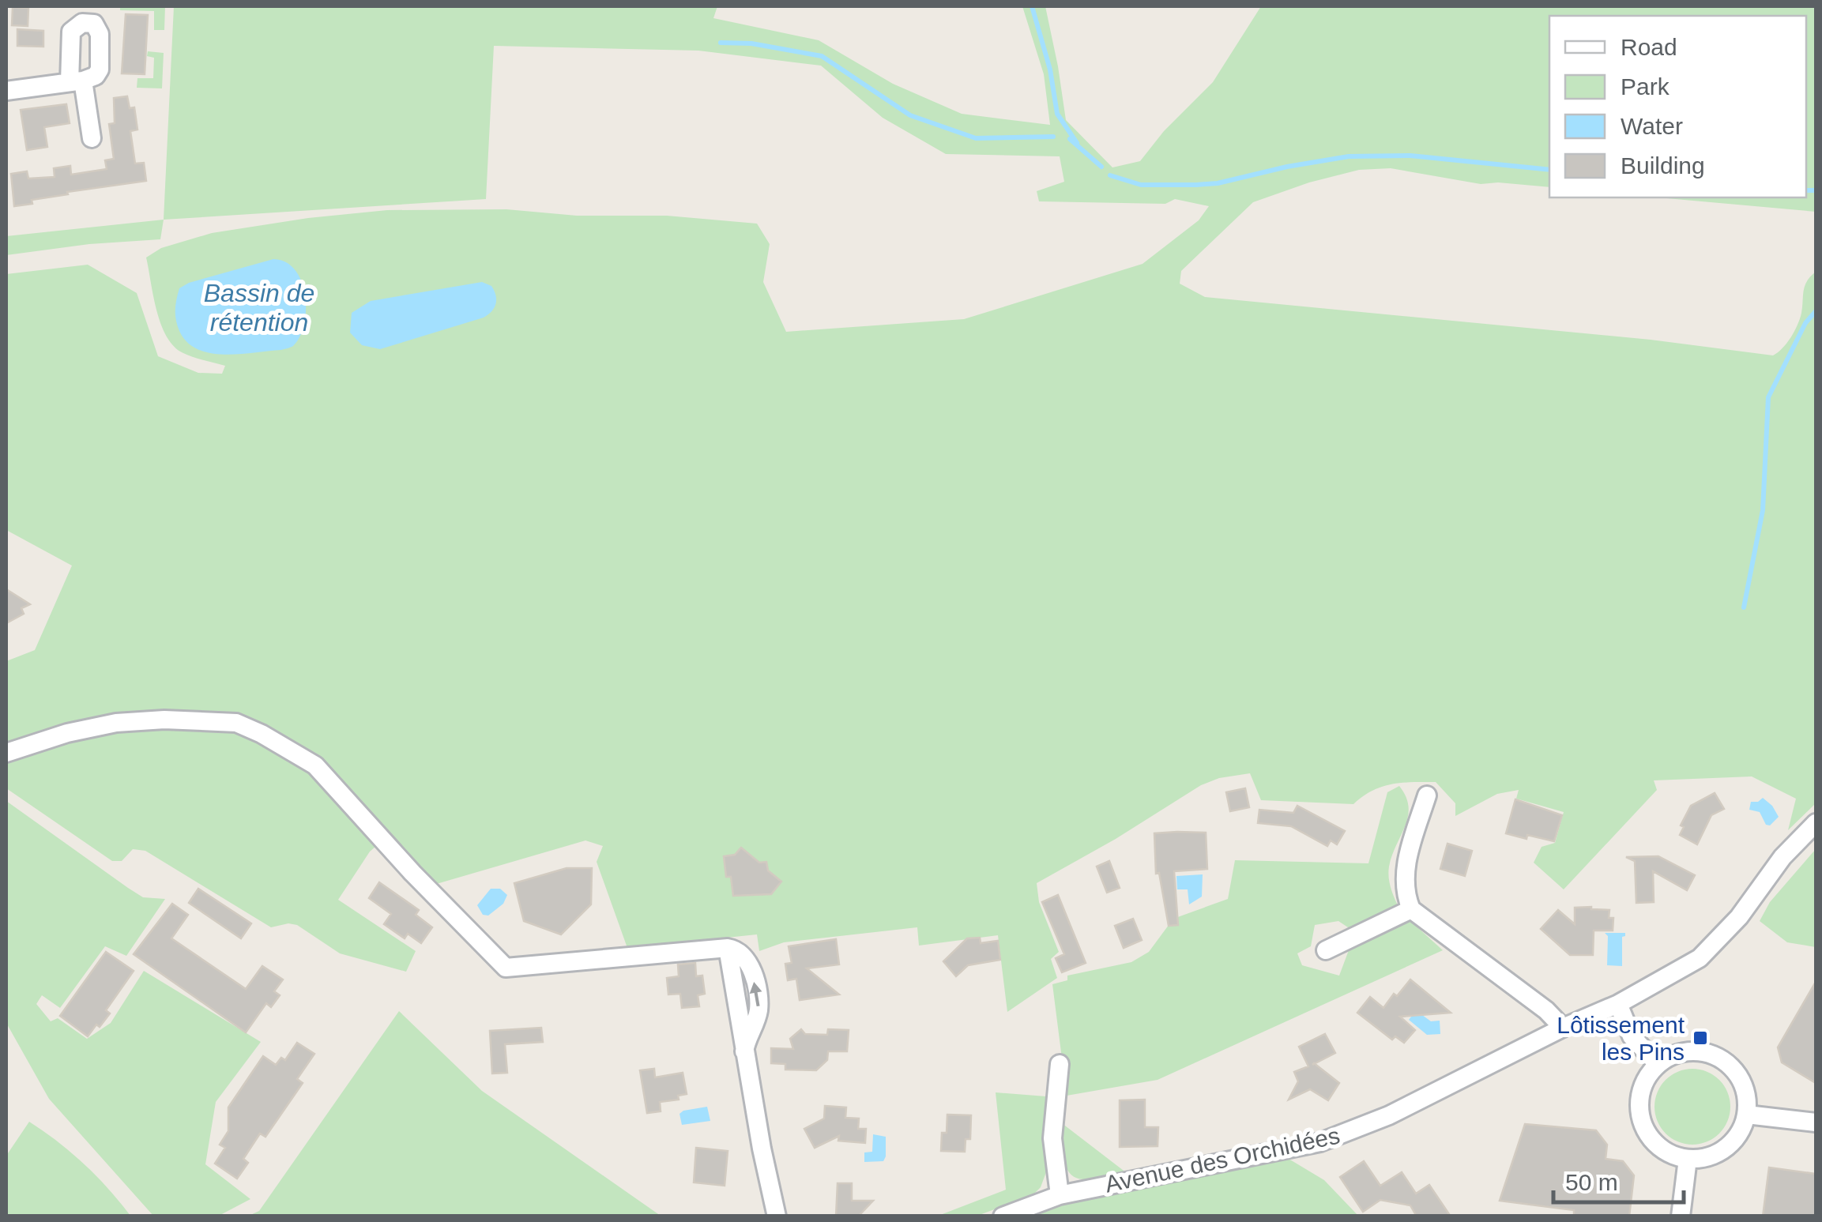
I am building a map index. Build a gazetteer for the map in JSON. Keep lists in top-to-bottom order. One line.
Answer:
{"streets":{"street":["Avenue des Orchidées"]},"water":["Bassin de rétention"],"places":{"transit":["Lôtissement les Pins"]},"legend":["Road","Park","Water","Building"],"scale_bar":"50 m"}
